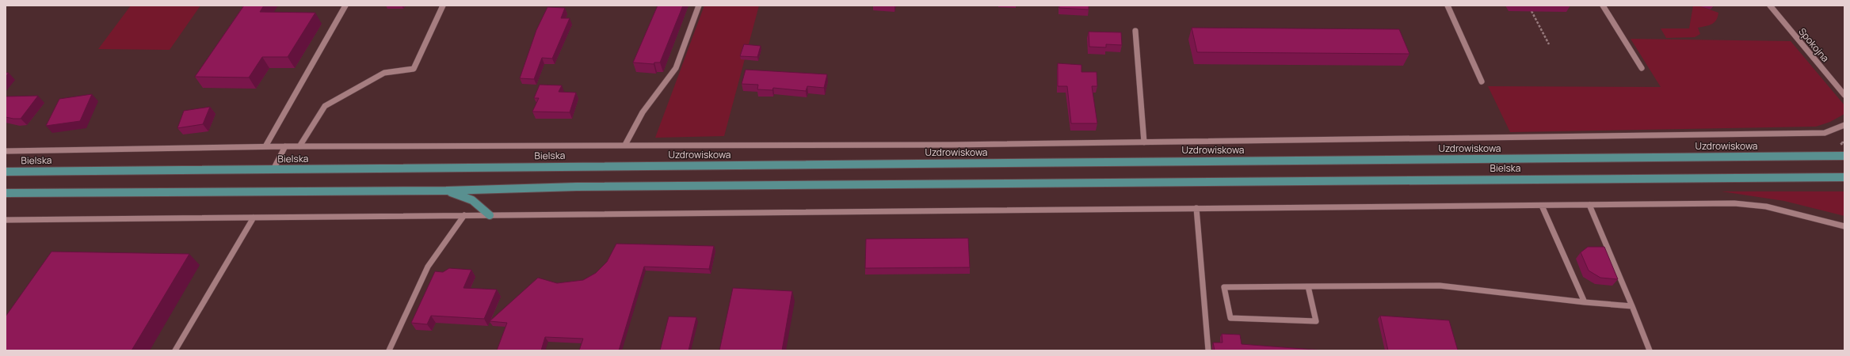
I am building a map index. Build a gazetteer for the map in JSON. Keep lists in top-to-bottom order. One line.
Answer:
{"streets":{"main road":["Uzdrowiskowa","Bielska"],"street":["Spokojna"]},"crossings":[["Uzdrowiskowa","Bielska"]]}
